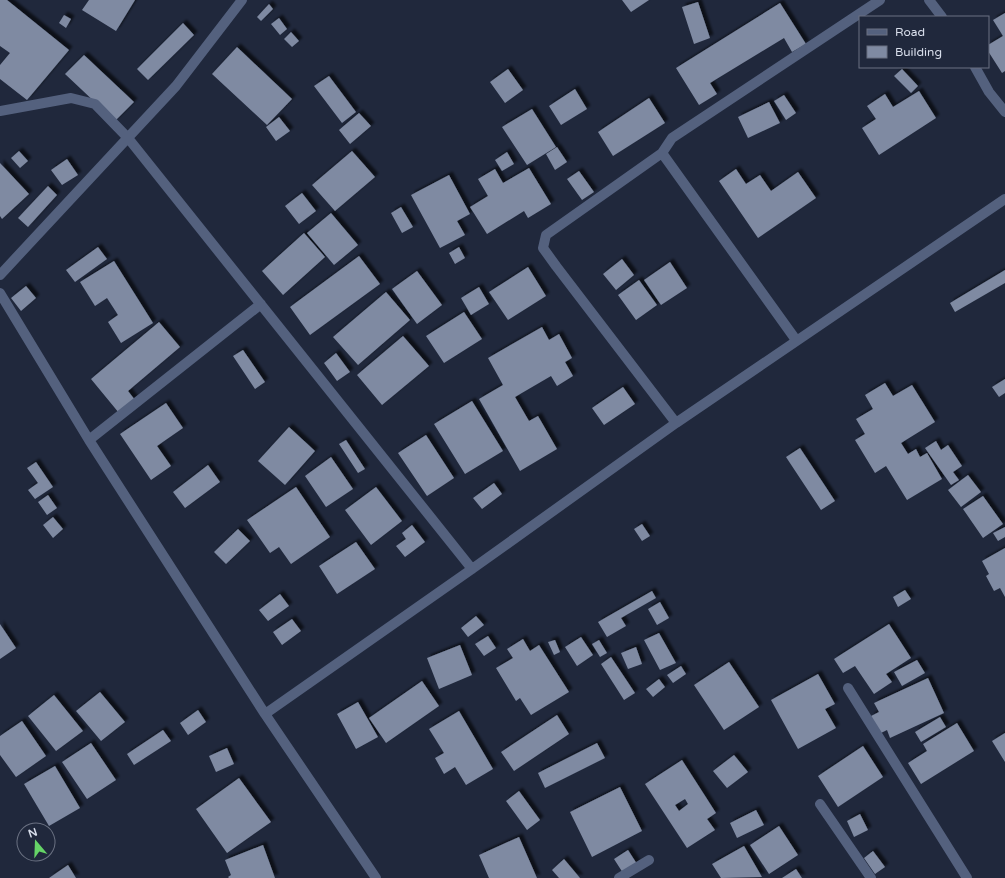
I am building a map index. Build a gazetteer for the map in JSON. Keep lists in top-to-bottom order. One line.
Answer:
{"legend":["Road","Building"],"north":"top"}
